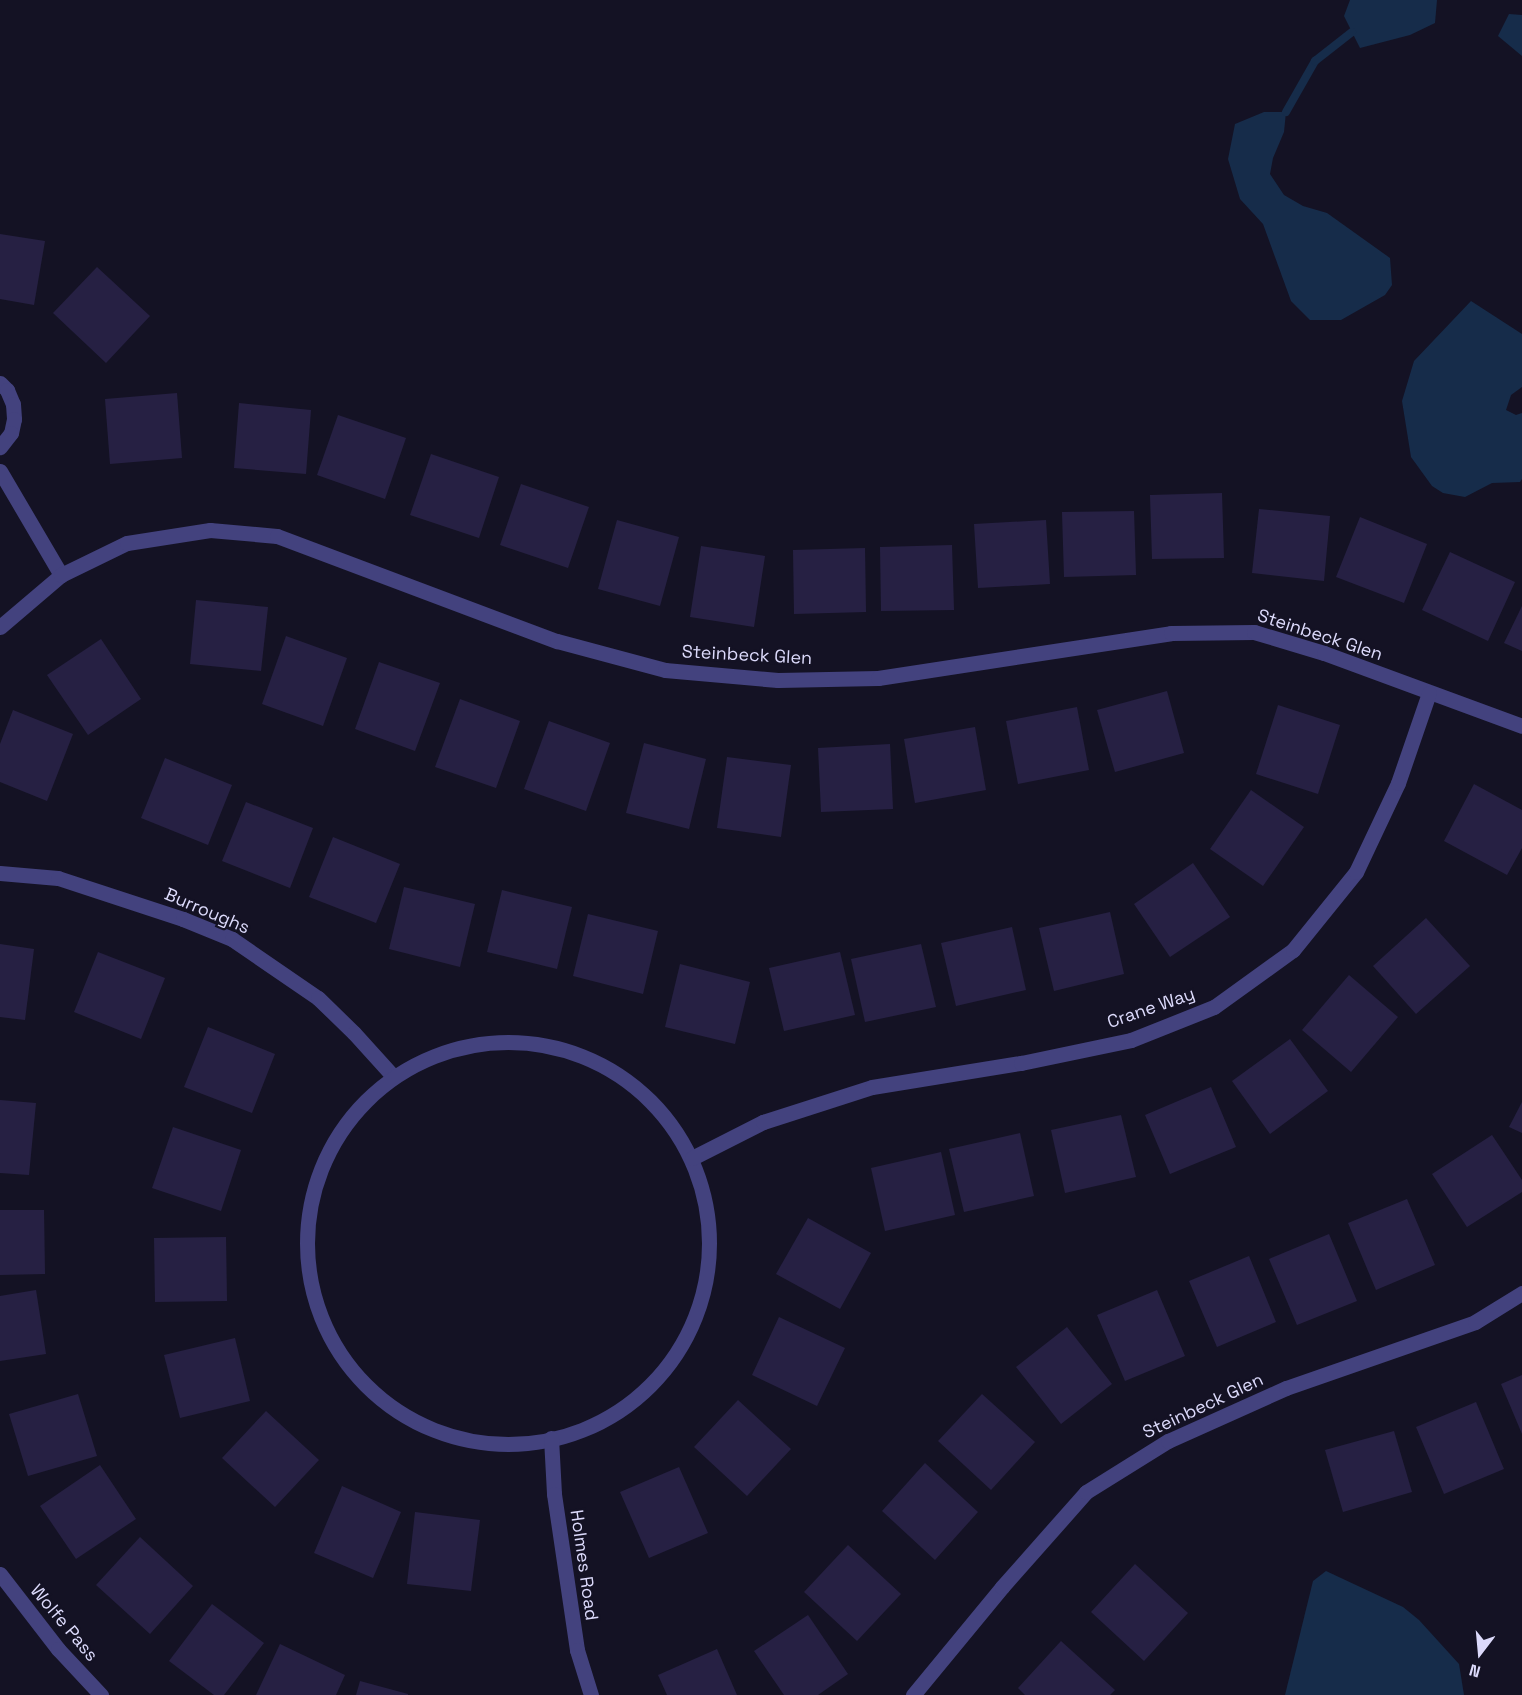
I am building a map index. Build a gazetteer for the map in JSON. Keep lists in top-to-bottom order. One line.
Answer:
{"streets":{"street":["Steinbeck Glen","Burroughs","Crane Way","Holmes Road","Wolfe Pass"]},"crossings":[["Steinbeck Glen","Crane Way"]],"north":"bottom"}
